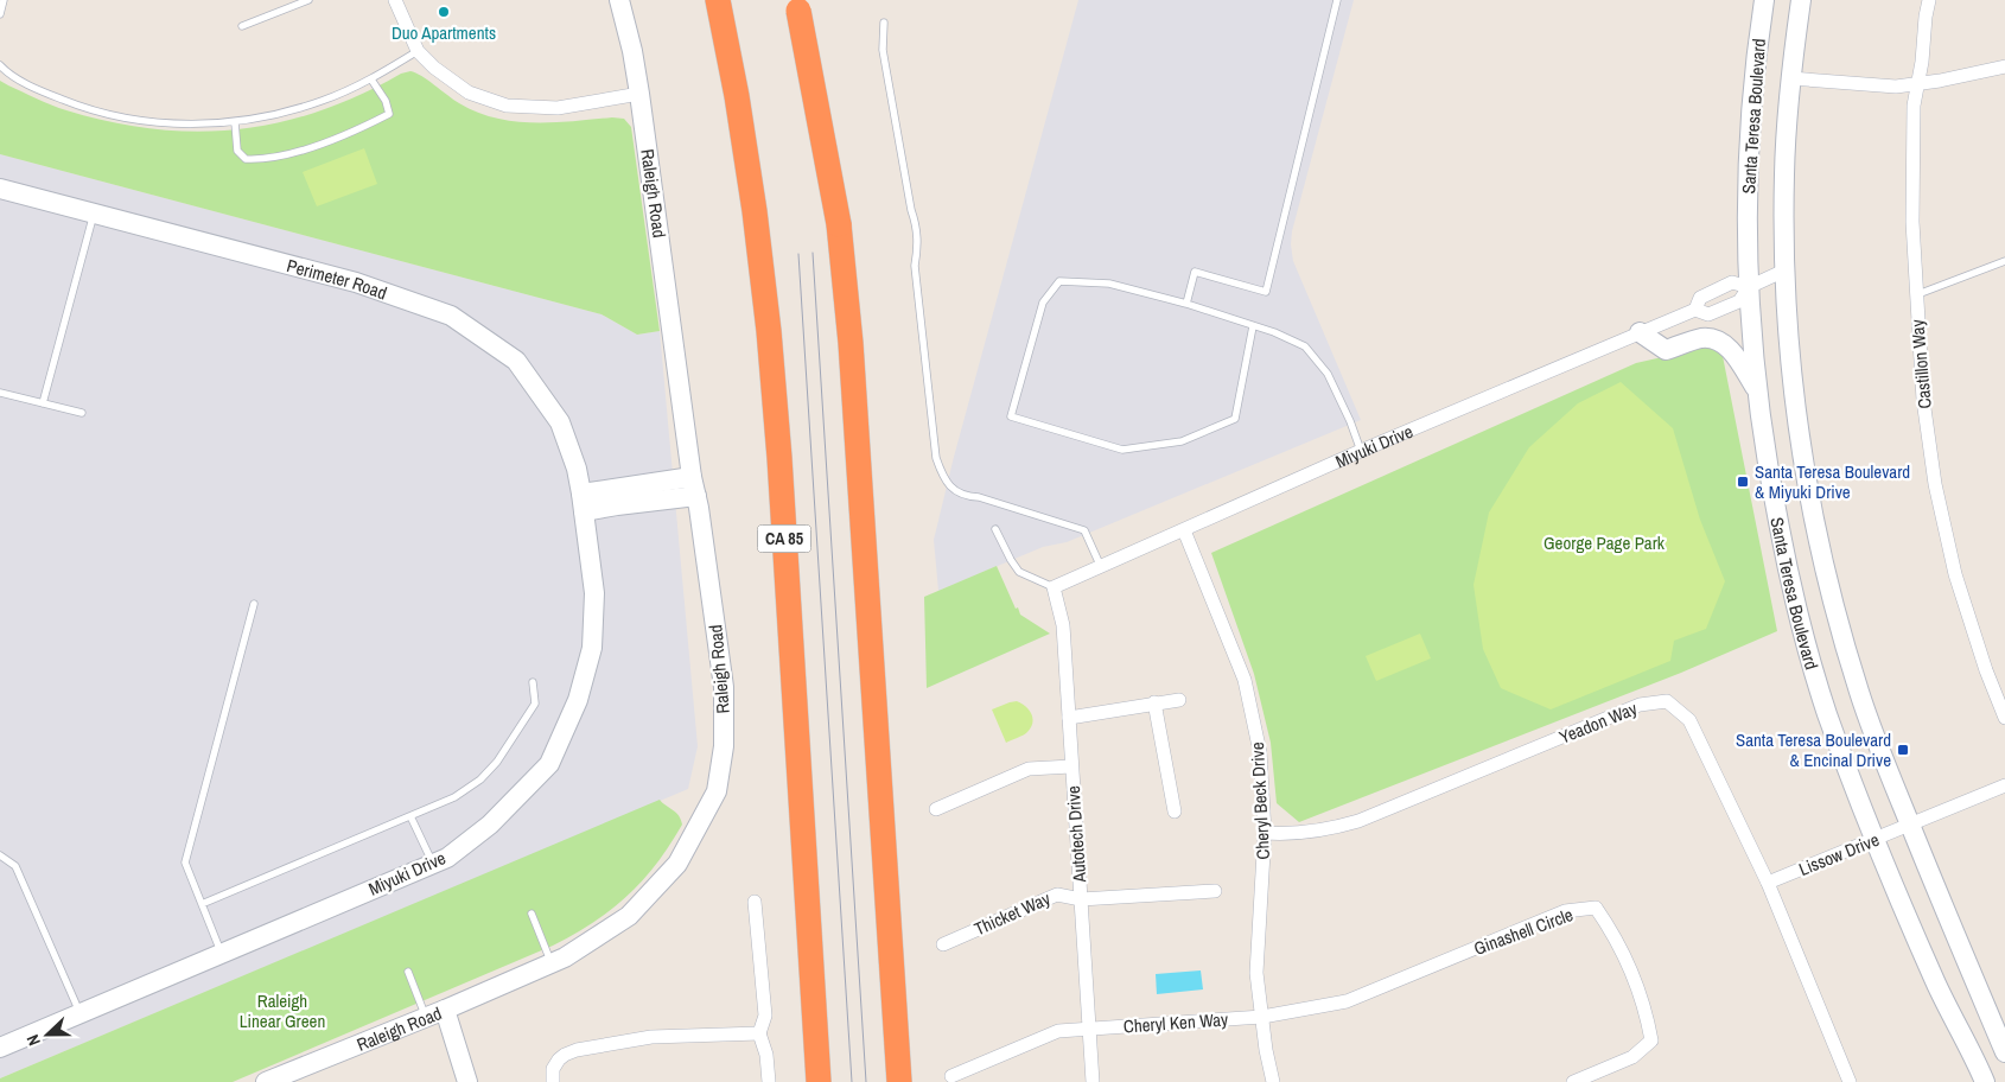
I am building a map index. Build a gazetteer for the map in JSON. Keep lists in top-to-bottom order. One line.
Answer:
{"streets":{"highway":["CA 85"],"street":["Santa Teresa Boulevard","Raleigh Road","Perimeter Road","Castillon Way","Miyuki Drive","Yeadon Way","Cheryl Beck Drive","Autotech Drive","Lissow Drive","Thicket Way","Ginashell Circle","Cheryl Ken Way"]},"crossings":[["Santa Teresa Boulevard","Miyuki Drive"],["Santa Teresa Boulevard","Lissow Drive"],["Perimeter Road","Miyuki Drive"],["Miyuki Drive","Cheryl Beck Drive"],["Miyuki Drive","Autotech Drive"],["Yeadon Way","Cheryl Beck Drive"],["Yeadon Way","Lissow Drive"],["Cheryl Beck Drive","Ginashell Circle"],["Cheryl Beck Drive","Cheryl Ken Way"],["Autotech Drive","Thicket Way"],["Autotech Drive","Cheryl Ken Way"],["Ginashell Circle","Cheryl Ken Way"]],"parks":["George Page Park","Raleigh Linear Green"],"places":{"other":["Duo Apartments"],"transit":["Santa Teresa Boulevard & Miyuki Drive","Santa Teresa Boulevard & Encinal Drive"]},"north":"left"}
